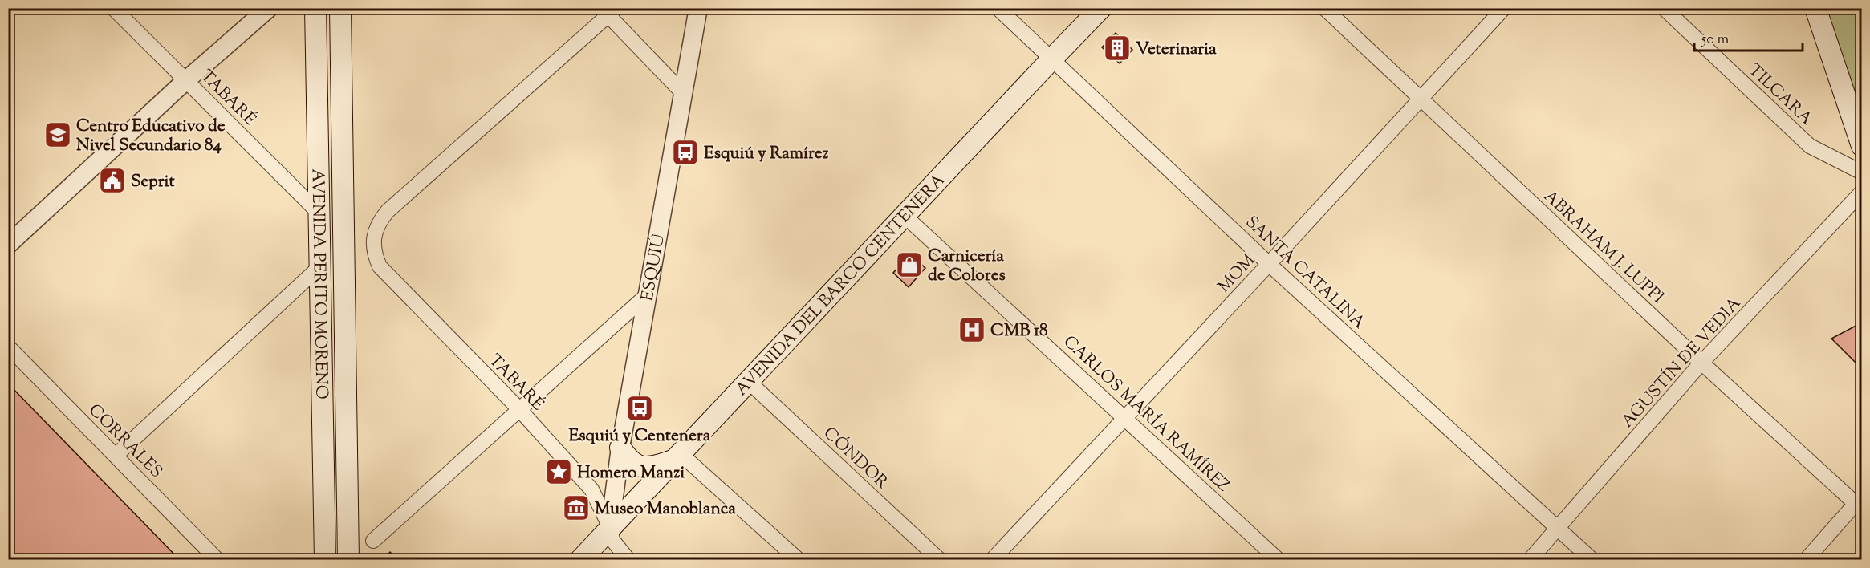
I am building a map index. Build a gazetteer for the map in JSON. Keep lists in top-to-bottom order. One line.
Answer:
{"streets":{"main road":["AVENIDA PERITO MORENO","AVENIDA DEL BARCO CENTENERA"],"street":["TILCARA","TABARÉ","ABRAHAM J. LUPPI","ESQUIÚ","SANTA CATALINA","MOM","AGUSTÍN DE VEDIA","CARLOS MARÍA RAMÍREZ","CORRALES","CÓNDOR"]},"crossings":[["TABARÉ","ESQUIÚ"],["TABARÉ","AVENIDA PERITO MORENO"],["TABARÉ","AVENIDA DEL BARCO CENTENERA"],["ABRAHAM J. LUPPI","MOM"],["ABRAHAM J. LUPPI","AGUSTÍN DE VEDIA"],["ESQUIÚ","AVENIDA DEL BARCO CENTENERA"],["SANTA CATALINA","MOM"],["SANTA CATALINA","AVENIDA DEL BARCO CENTENERA"],["SANTA CATALINA","AGUSTÍN DE VEDIA"],["MOM","CARLOS MARÍA RAMÍREZ"],["AVENIDA DEL BARCO CENTENERA","CARLOS MARÍA RAMÍREZ"],["AVENIDA DEL BARCO CENTENERA","CÓNDOR"]],"places":{"building":["Veterinaria"],"school or university":["Centro Educativo de Nivel Secundario 84"],"bus stop":["Esquiú y Ramírez","Esquiú y Centenera"],"public building":["Seprit"],"shop":["Carnicería de Colores"],"hospital":["CMB 18"],"place":["Homero Manzi"],"museum":["Museo Manoblanca"]},"scale_bar":"50 m"}
